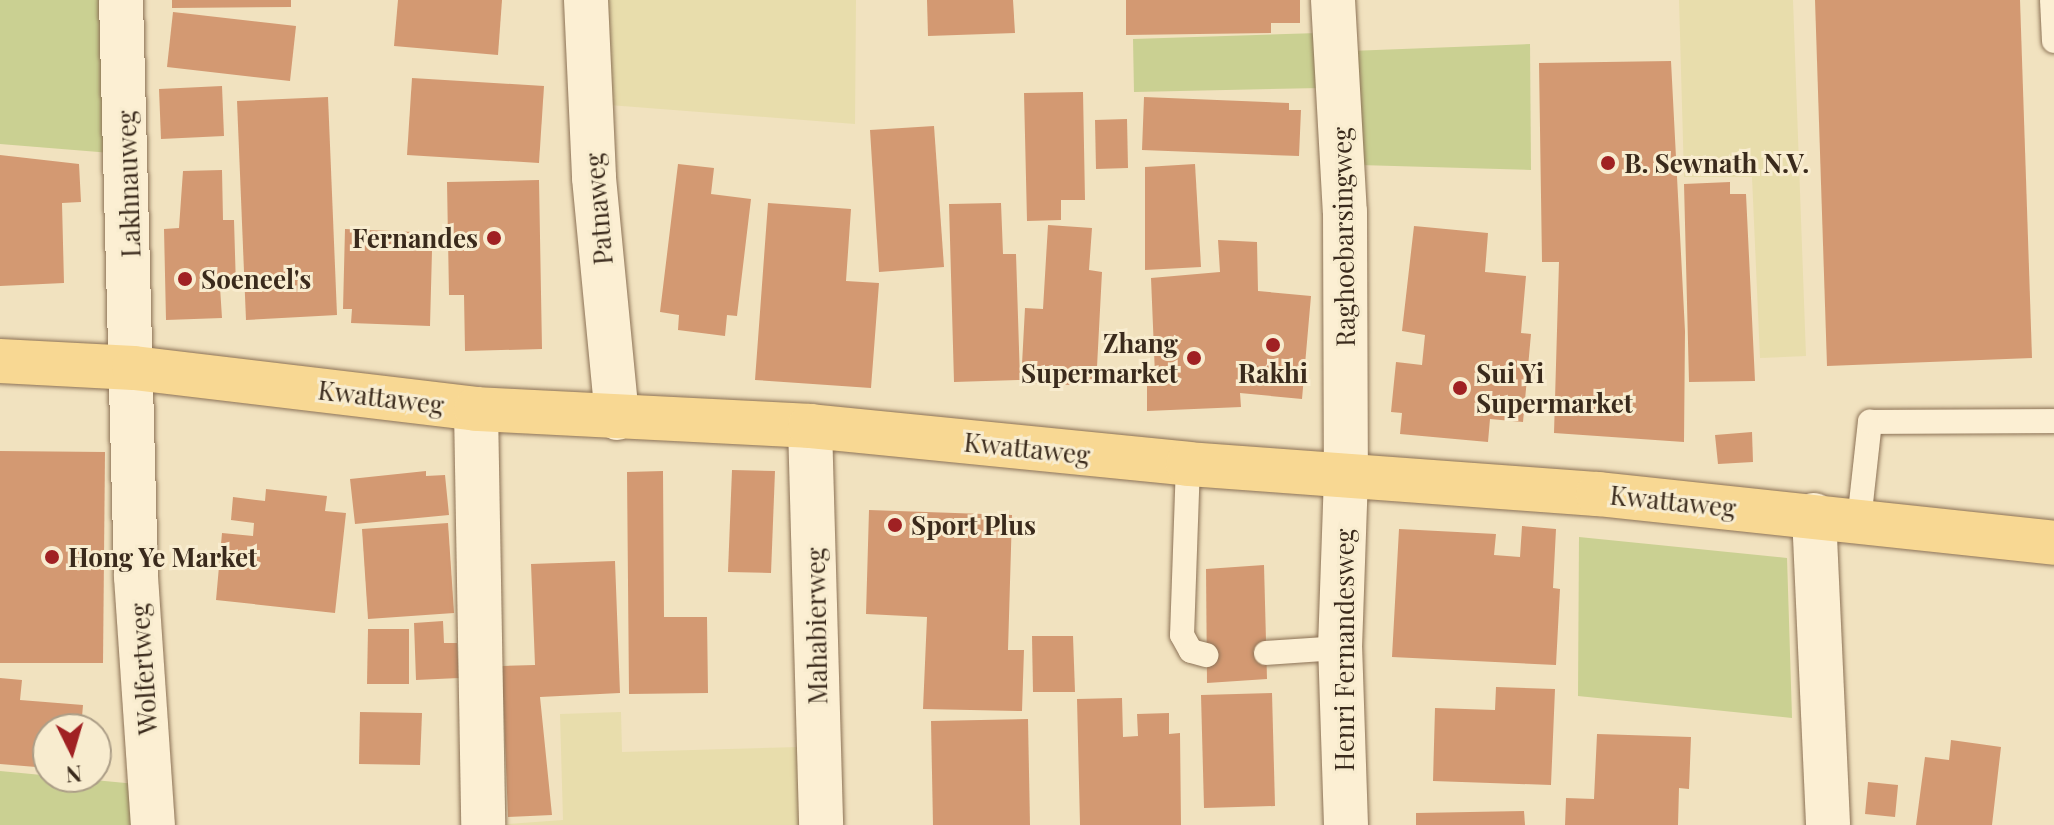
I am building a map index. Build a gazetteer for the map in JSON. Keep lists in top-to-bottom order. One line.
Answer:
{"streets":{"main road":["Kwattaweg"],"street":["Lakhnauweg","Patnaweg","Raghoebarsingweg","Mahabierweg","Henri Fernandesweg","Wolfertweg"]},"crossings":[["Lakhnauweg","Kwattaweg"],["Lakhnauweg","Wolfertweg"],["Patnaweg","Kwattaweg"],["Raghoebarsingweg","Kwattaweg"],["Raghoebarsingweg","Henri Fernandesweg"],["Kwattaweg","Mahabierweg"],["Kwattaweg","Henri Fernandesweg"],["Kwattaweg","Wolfertweg"]],"places":["B. Sewnath N.V.","Fernandes","Soeneel's","Rakhi","Zhang Supermarket","Sui Yi Supermarket","Sport Plus","Hong Ye Market"],"north":"bottom"}
